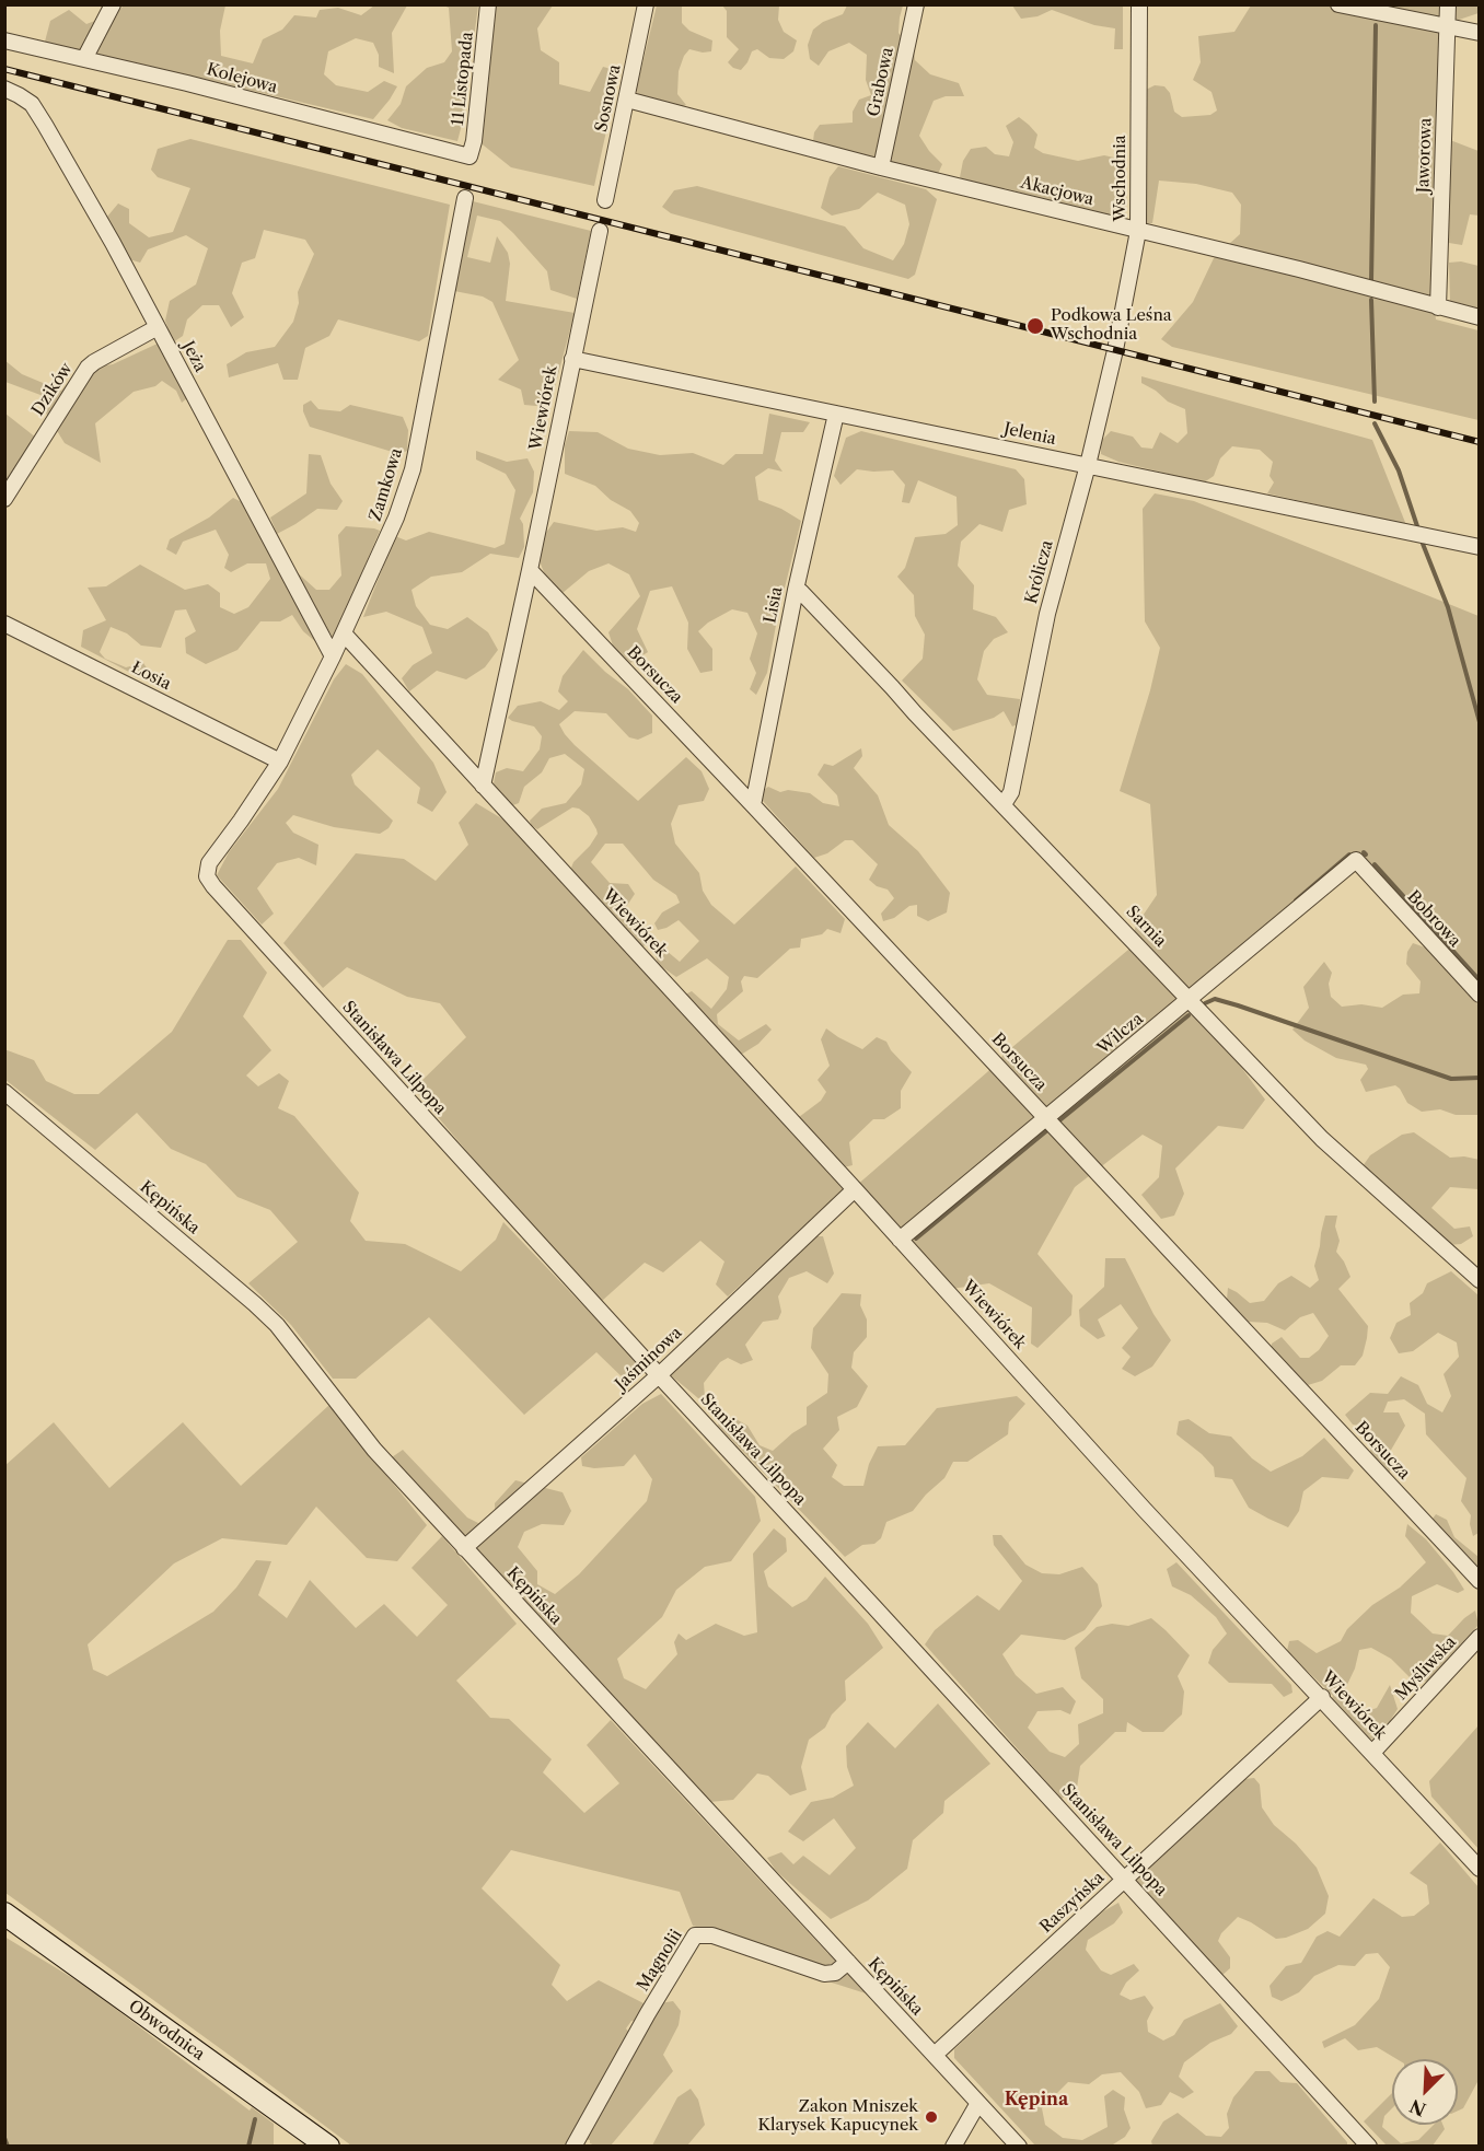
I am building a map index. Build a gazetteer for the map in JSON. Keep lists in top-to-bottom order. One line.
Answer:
{"streets":{"main road":["Obwodnica"],"street":["Kolejowa","11 Listopada","Grabowa","Sosnowa","Jaworowa","Wschodnia","Akacjowa","Jeża","Dzików","Wiewiórek","Jelenia","Zamkowa","Królicza","Lisia","Borsucza","Łosia","Bobrowa","Sarnia","Wilcza","Stanisława Lilpopa","Kępińska","Jaśminowa","Myśliwska","Raszyńska","Magnolii"]},"crossings":[["Kolejowa","11 Listopada"],["Grabowa","Akacjowa"],["Sosnowa","Akacjowa"],["Jaworowa","Akacjowa"],["Wschodnia","Akacjowa"],["Wschodnia","Królicza"],["Jeża","Dzików"],["Jeża","Zamkowa"],["Wiewiórek","Jelenia"],["Wiewiórek","Zamkowa"],["Wiewiórek","Borsucza"],["Wiewiórek","Wilcza"],["Wiewiórek","Jaśminowa"],["Wiewiórek","Myśliwska"],["Wiewiórek","Raszyńska"],["Jelenia","Królicza"],["Jelenia","Lisia"],["Zamkowa","Łosia"],["Zamkowa","Stanisława Lilpopa"],["Królicza","Sarnia"],["Lisia","Borsucza"],["Lisia","Sarnia"],["Borsucza","Wilcza"],["Łosia","Stanisława Lilpopa"],["Bobrowa","Wilcza"],["Sarnia","Wilcza"],["Stanisława Lilpopa","Jaśminowa"],["Stanisława Lilpopa","Raszyńska"],["Kępińska","Jaśminowa"],["Kępińska","Raszyńska"],["Kępińska","Magnolii"]],"districts":["Kępina"],"places":["Podkowa Leśna Wschodnia","Zakon Mniszek Klarysek Kapucynek"],"north":"bottom left"}
